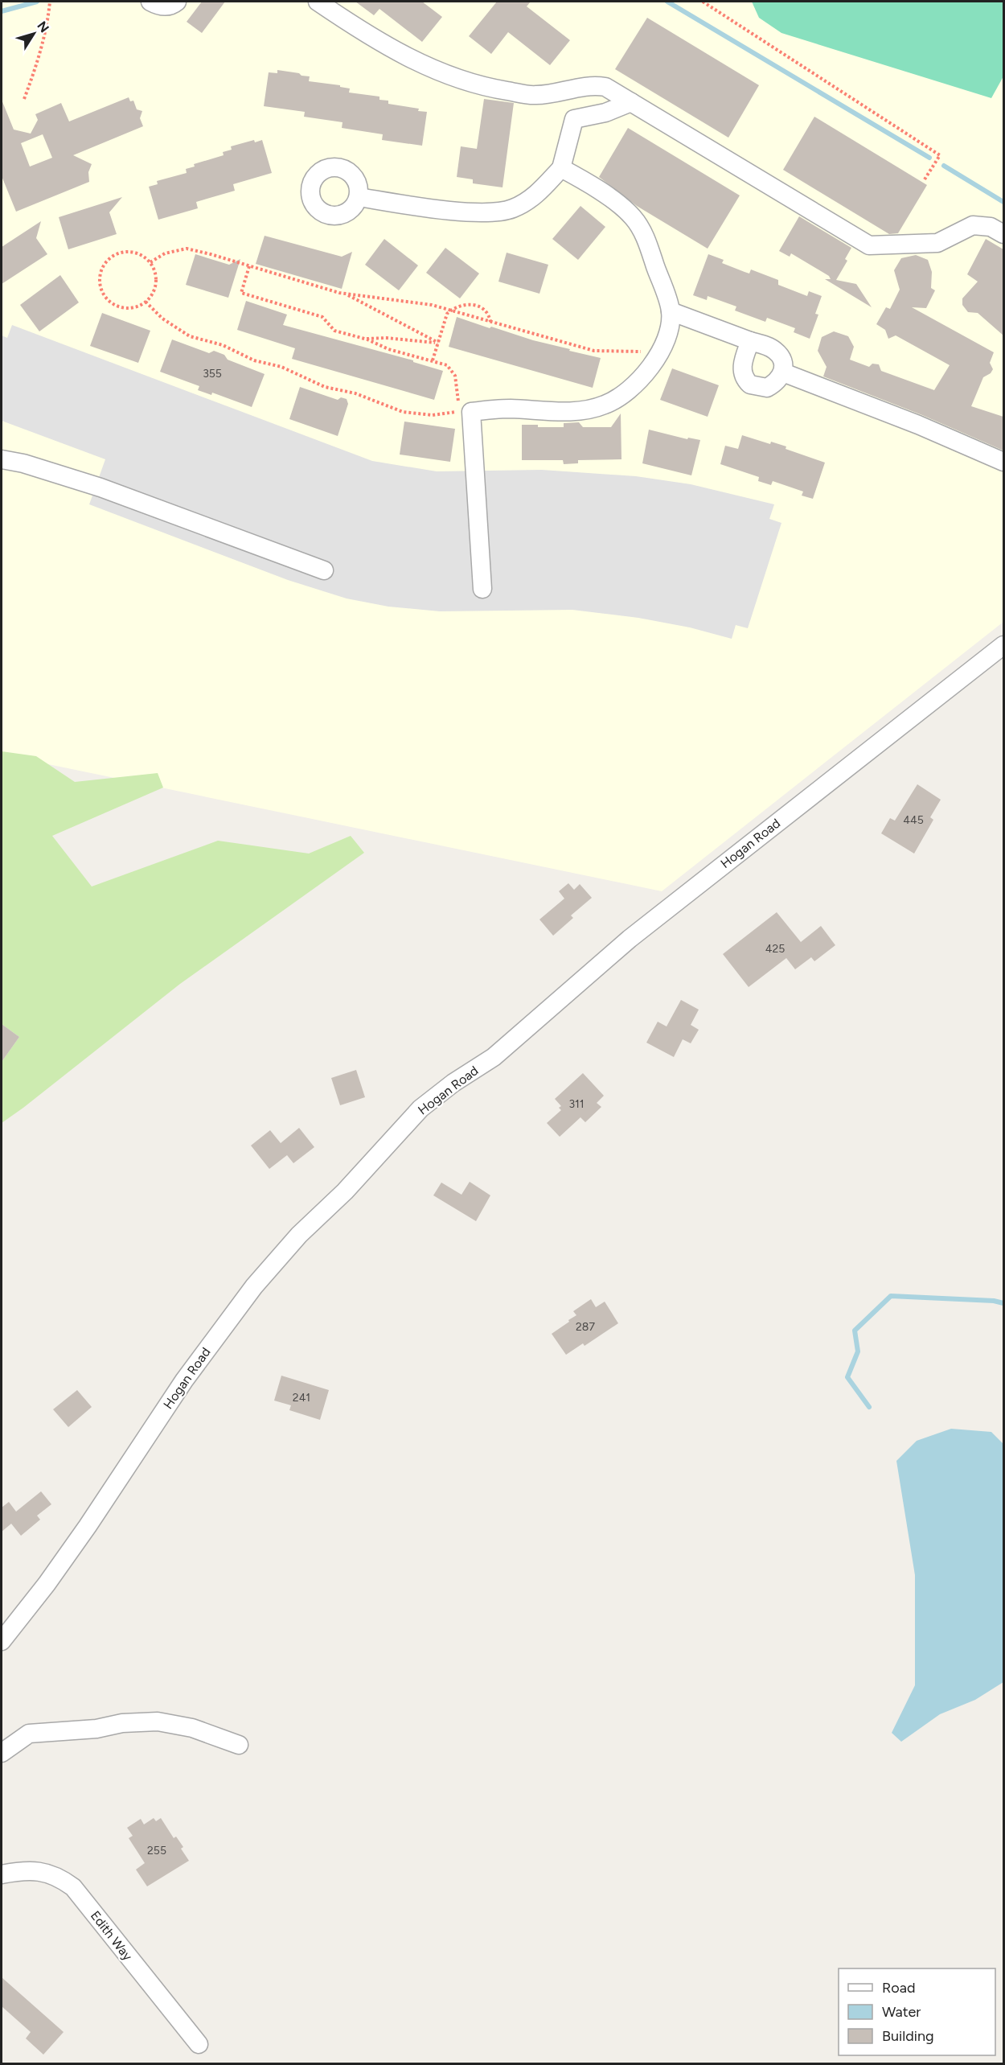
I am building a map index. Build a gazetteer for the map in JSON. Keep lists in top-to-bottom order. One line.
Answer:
{"streets":{"street":["Hogan Road","Edith Way"]},"house_numbers":["355","445","425","311","287","241","255"],"legend":["Road","Water","Building"],"north":"top right"}
